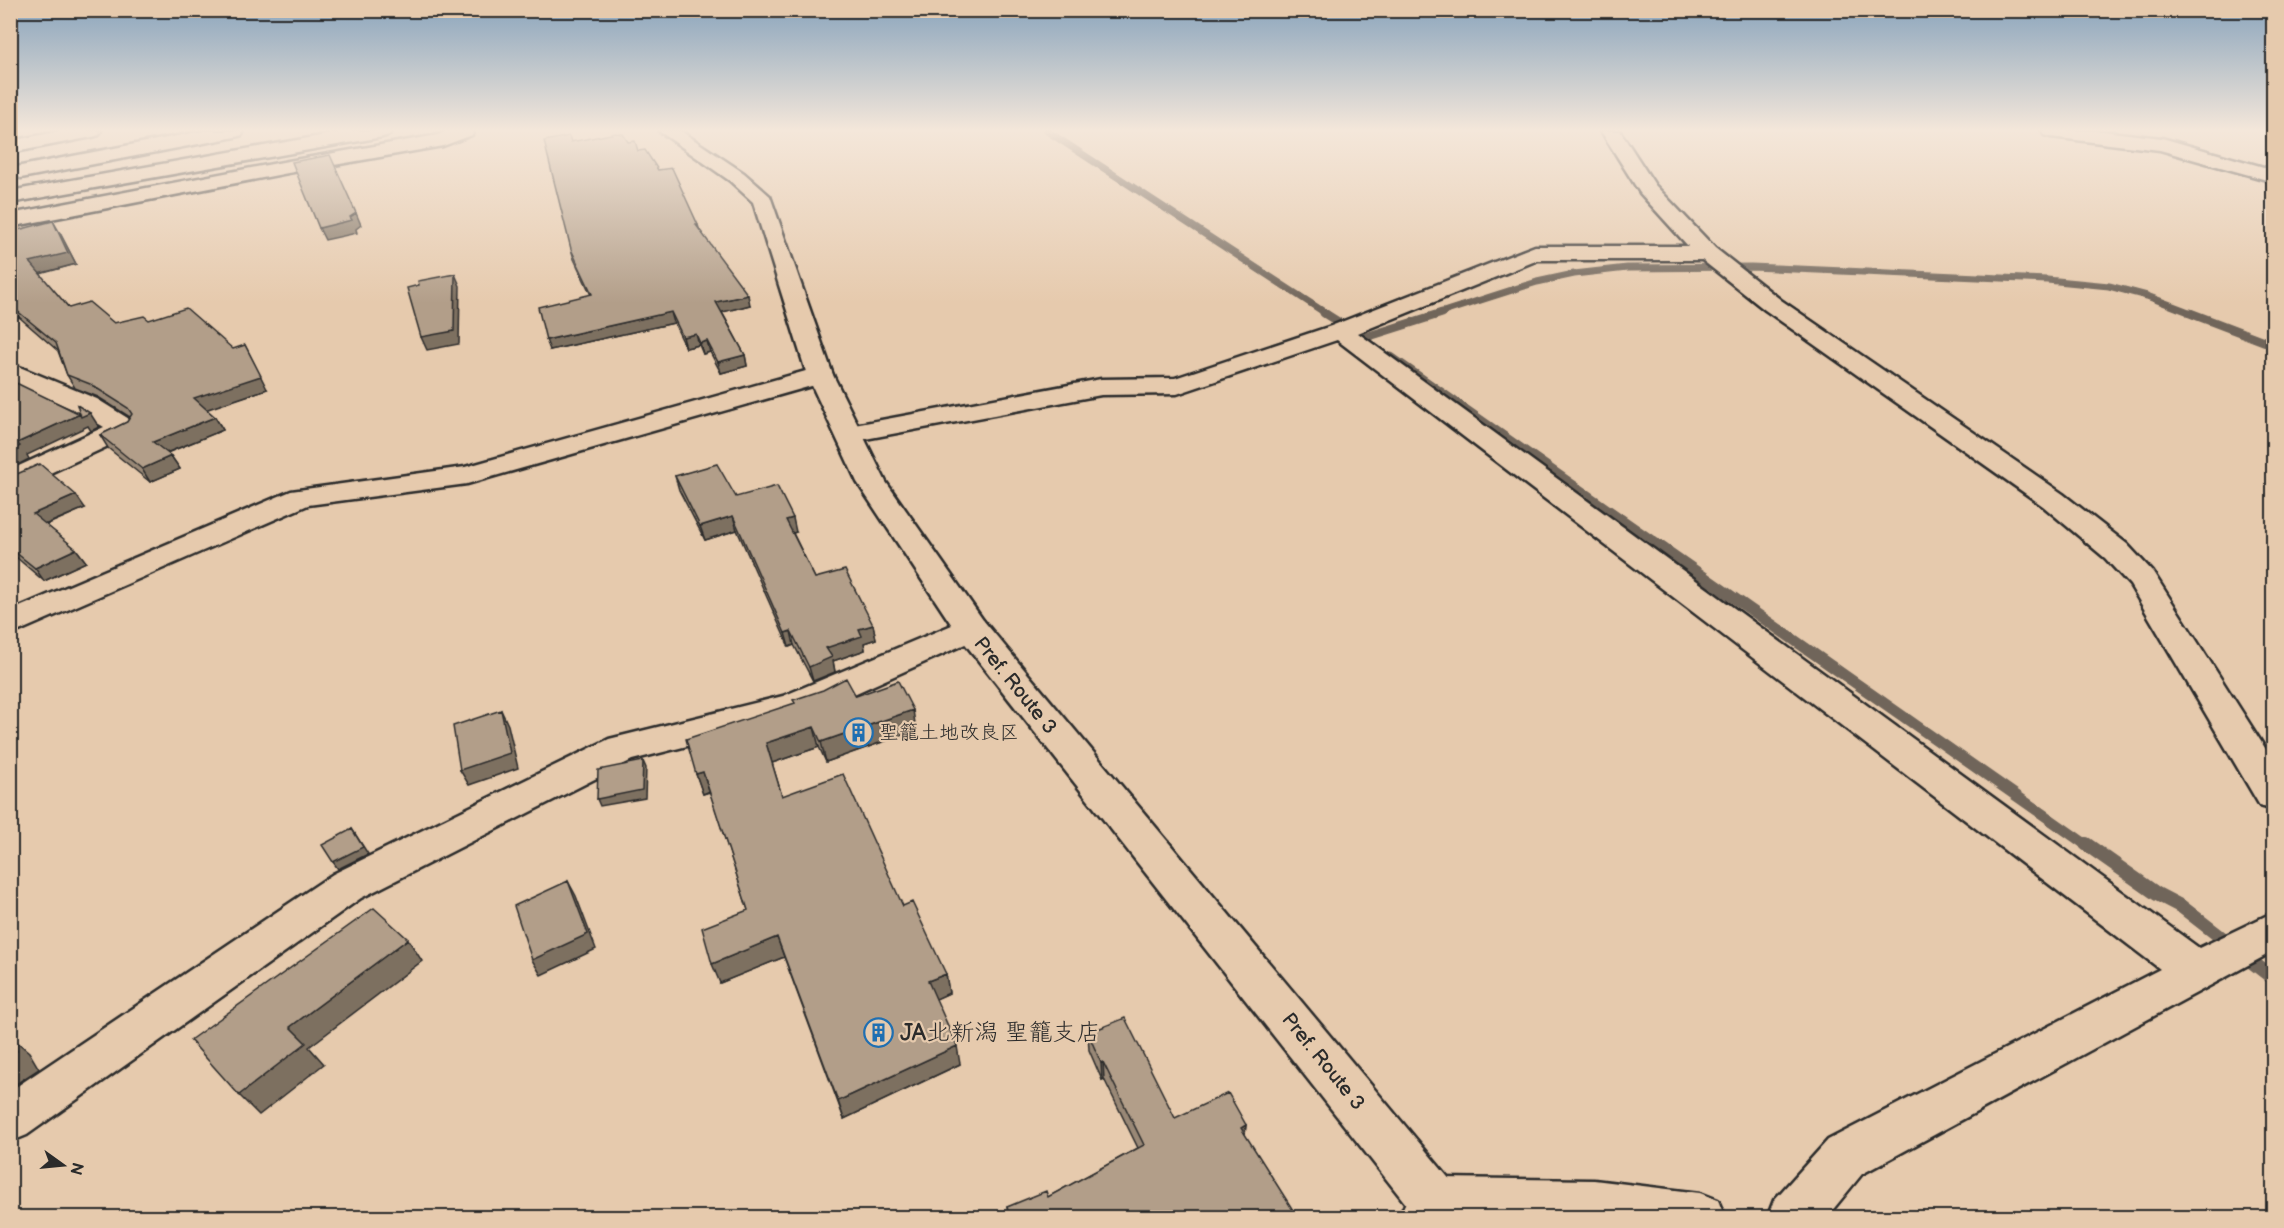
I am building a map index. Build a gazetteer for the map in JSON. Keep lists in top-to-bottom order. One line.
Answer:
{"streets":{"main road":["Pref. Route 3"]},"places":{"building":["聖籠土地改良区","JA北新潟 聖籠支店"]},"north":"right"}
